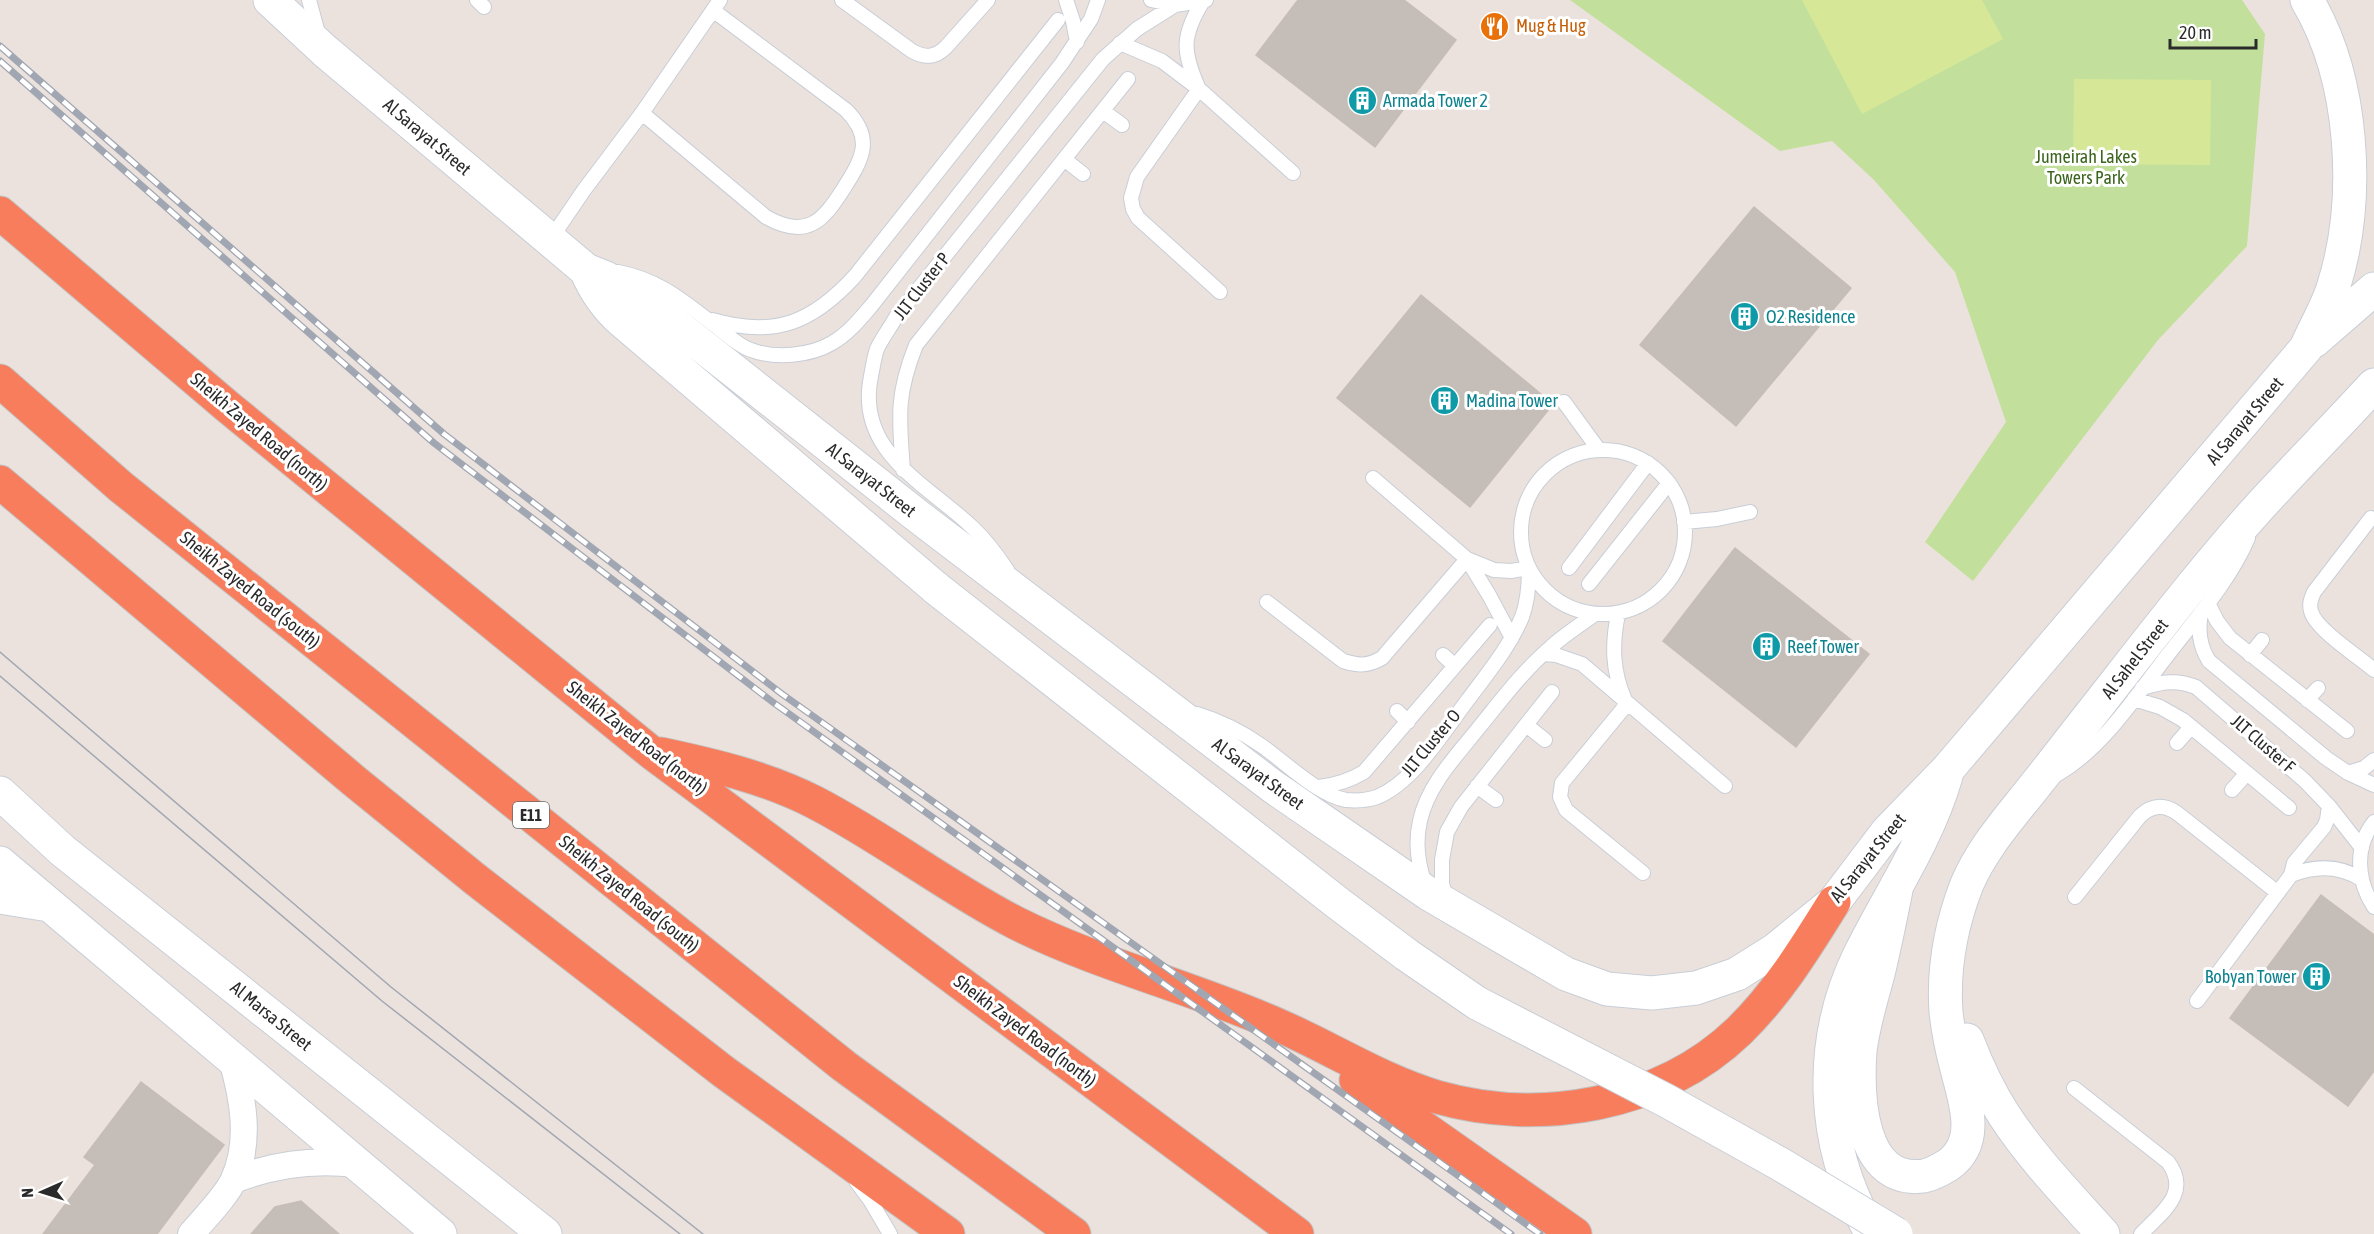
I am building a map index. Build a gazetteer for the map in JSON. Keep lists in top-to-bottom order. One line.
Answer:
{"streets":{"highway":["Sheikh Zayed Road (north)","Sheikh Zayed Road (south)","E11"],"main road":["Al Sarayat Street","Al Sahel Street","Al Marsa Street"],"lane":["JLT Cluster P","JLT Cluster O","JLT Cluster F"]},"crossings":[["Al Sarayat Street","JLT Cluster P"],["Al Sarayat Street","JLT Cluster O"]],"parks":["Jumeirah Lakes Towers Park"],"places":{"restaurant":["Mug & Hug"],"building":["Armada Tower 2","O2 Residence","Madina Tower","Reef Tower","Bobyan Tower"]},"scale_bar":"20 m","north":"left"}
